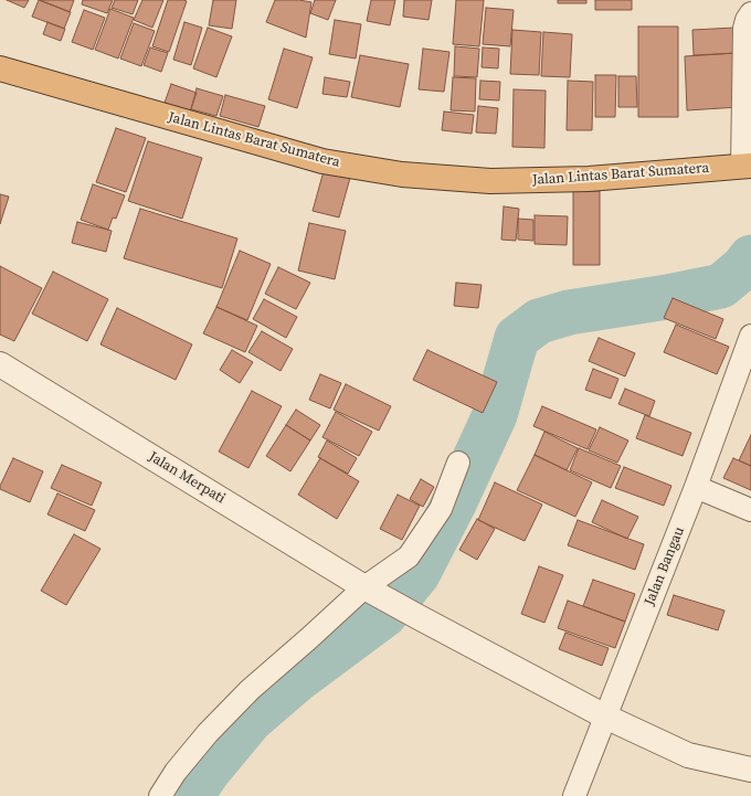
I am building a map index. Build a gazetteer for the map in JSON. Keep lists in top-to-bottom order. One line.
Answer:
{"streets":{"highway":["Jalan Lintas Barat Sumatera"],"street":["Jalan Merpati","Jalan Bangau"]},"crossings":[["Jalan Merpati","Jalan Bangau"]]}
